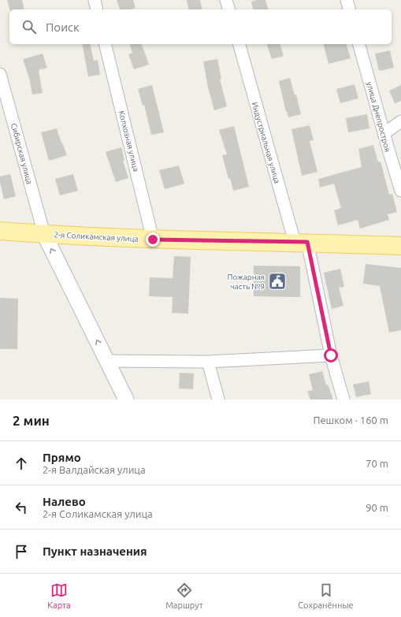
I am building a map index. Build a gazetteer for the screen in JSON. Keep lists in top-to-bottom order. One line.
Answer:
{"streets":{"main road":["2-я Соликамская улица"],"street":["улица Днепростроя","Колхозная улица","Индустриальная улица","Сибирская улица"]},"crossings":[["Колхозная улица","2-я Соликамская улица"],["Индустриальная улица","2-я Соликамская улица"],["Сибирская улица","2-я Соликамская улица"]],"places":{"public building":["Пожарная часть №9"]},"page":{"search":"Поиск","heading":["2 мин","Пешком · 160 m"],"list":[["Прямо","2-я Валдайская улица","70 m"],["Налево","2-я Соликамская улица","90 m"],"Пункт назначения"],"nav":["Карта","Маршрут","Сохранённые"]}}
